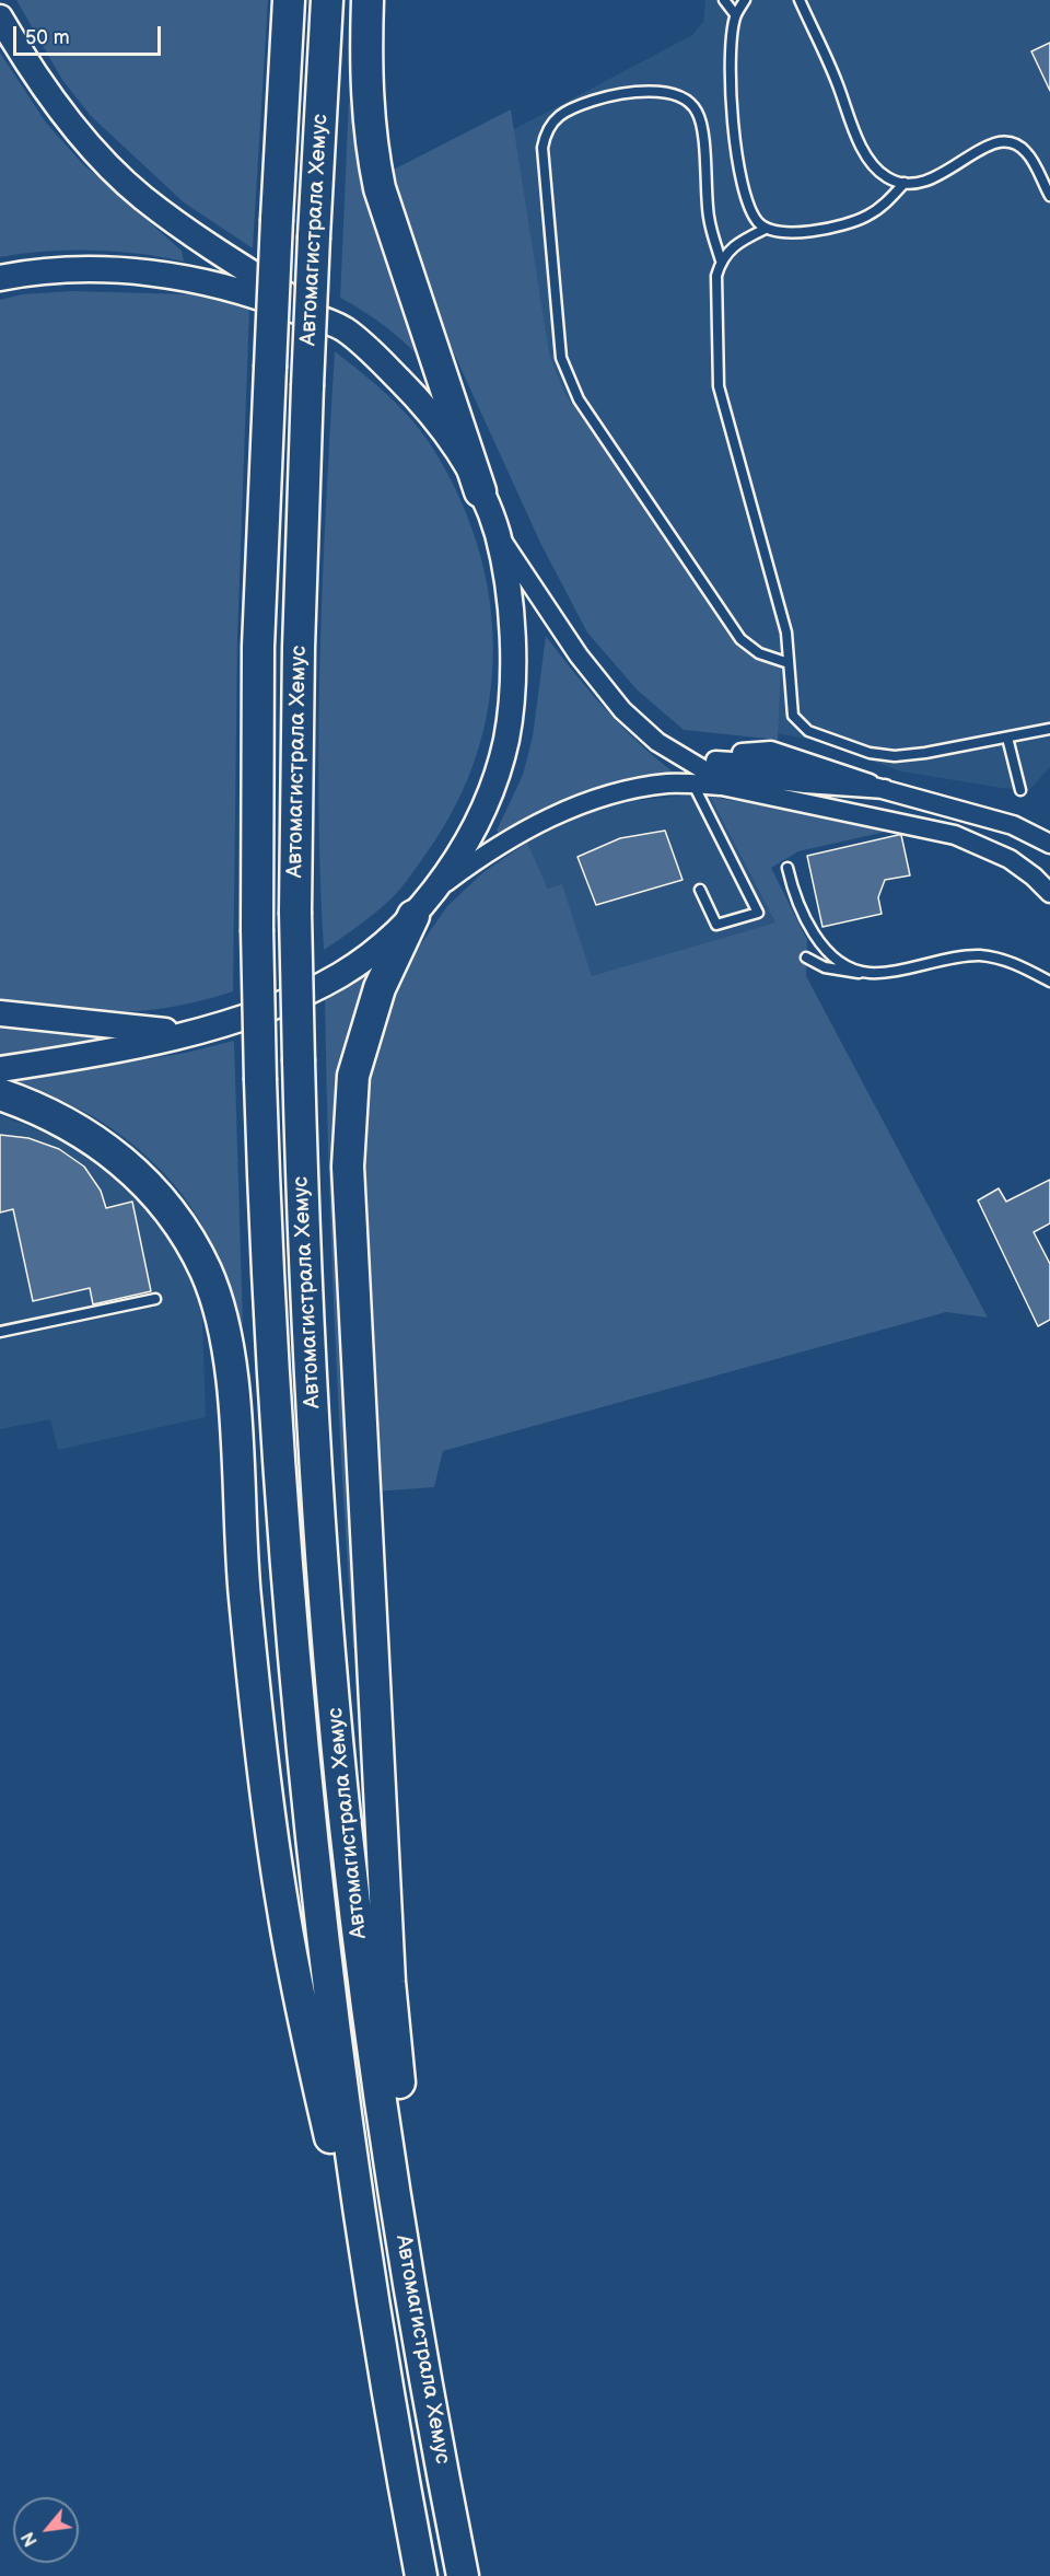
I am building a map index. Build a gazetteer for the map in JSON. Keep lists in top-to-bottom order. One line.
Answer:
{"streets":{"highway":["Автомагистрала Хемус"]},"scale_bar":"50 m","north":"bottom left"}
